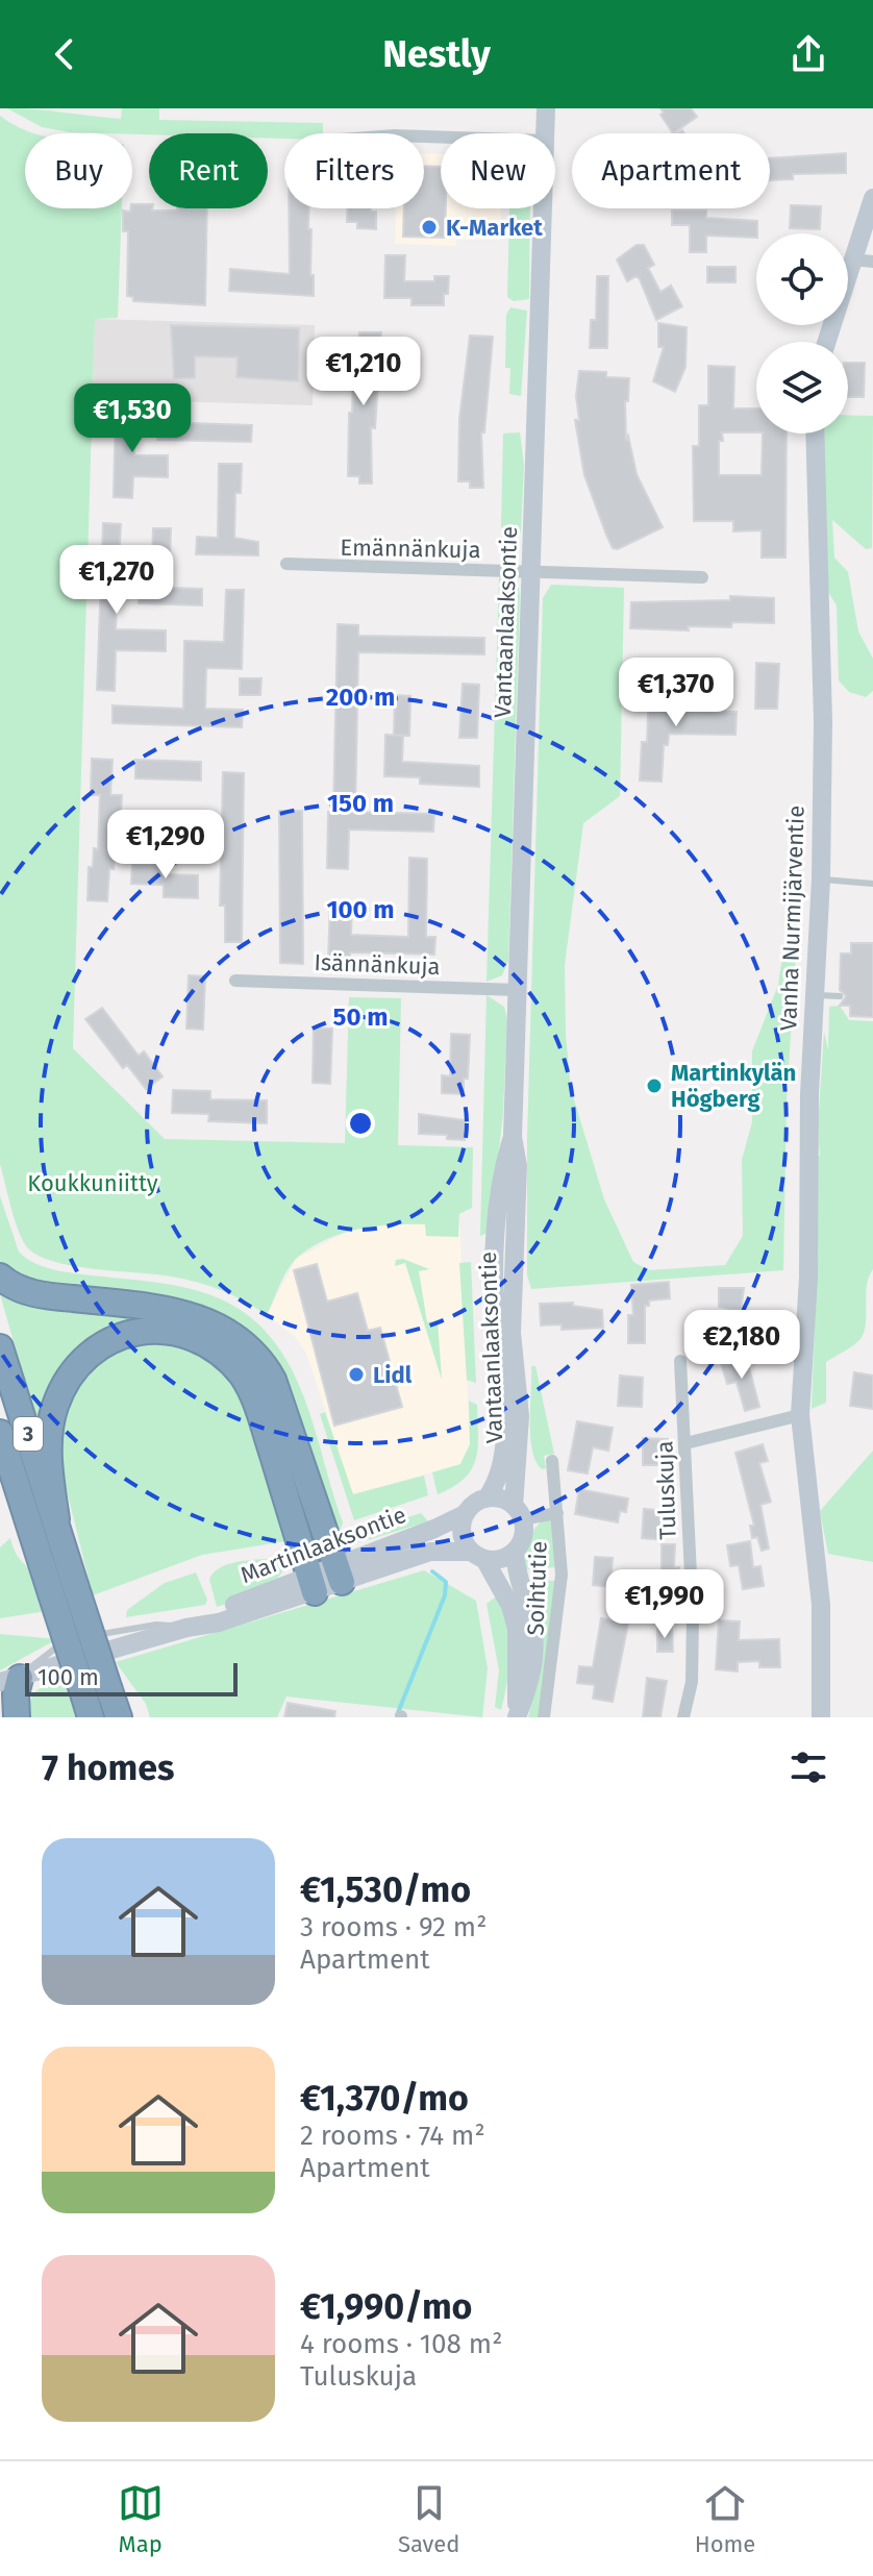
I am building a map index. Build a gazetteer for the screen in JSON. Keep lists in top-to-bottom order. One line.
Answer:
{"streets":{"highway":["3"],"main road":["Vantaanlaaksontie","Vanha Nurmijärventie","Martinlaaksontie"],"street":["Emännänkuja","Isännänkuja","Tuluskuja","Soihtutie"]},"crossings":[["Emännänkuja","Vantaanlaaksontie"],["Vantaanlaaksontie","Isännänkuja"],["Vantaanlaaksontie","Martinlaaksontie"]],"parks":["Koukkuniitty"],"places":["K-Market","Martinkylän Högberg","Lidl"],"scale_bar":"100 m","page":{"header":"Nestly","chip":["Buy","Rent","Filters","New","Apartment"],"price":["€1,210","€1,530","€1,270","€1,370","€1,290","€2,180","€1,990"],"scale":"100 m","heading":"7 homes","list":[{"name":"€1,530/mo","note":"3 rooms · 92 m² · Apartment"},{"name":"€1,370/mo","note":"2 rooms · 74 m² · Apartment"},{"name":"€1,990/mo","note":"4 rooms · 108 m² · Tuluskuja"}],"tabs":["Map","Saved","Home"]},"rings":["200 m","150 m","100 m","50 m"]}
